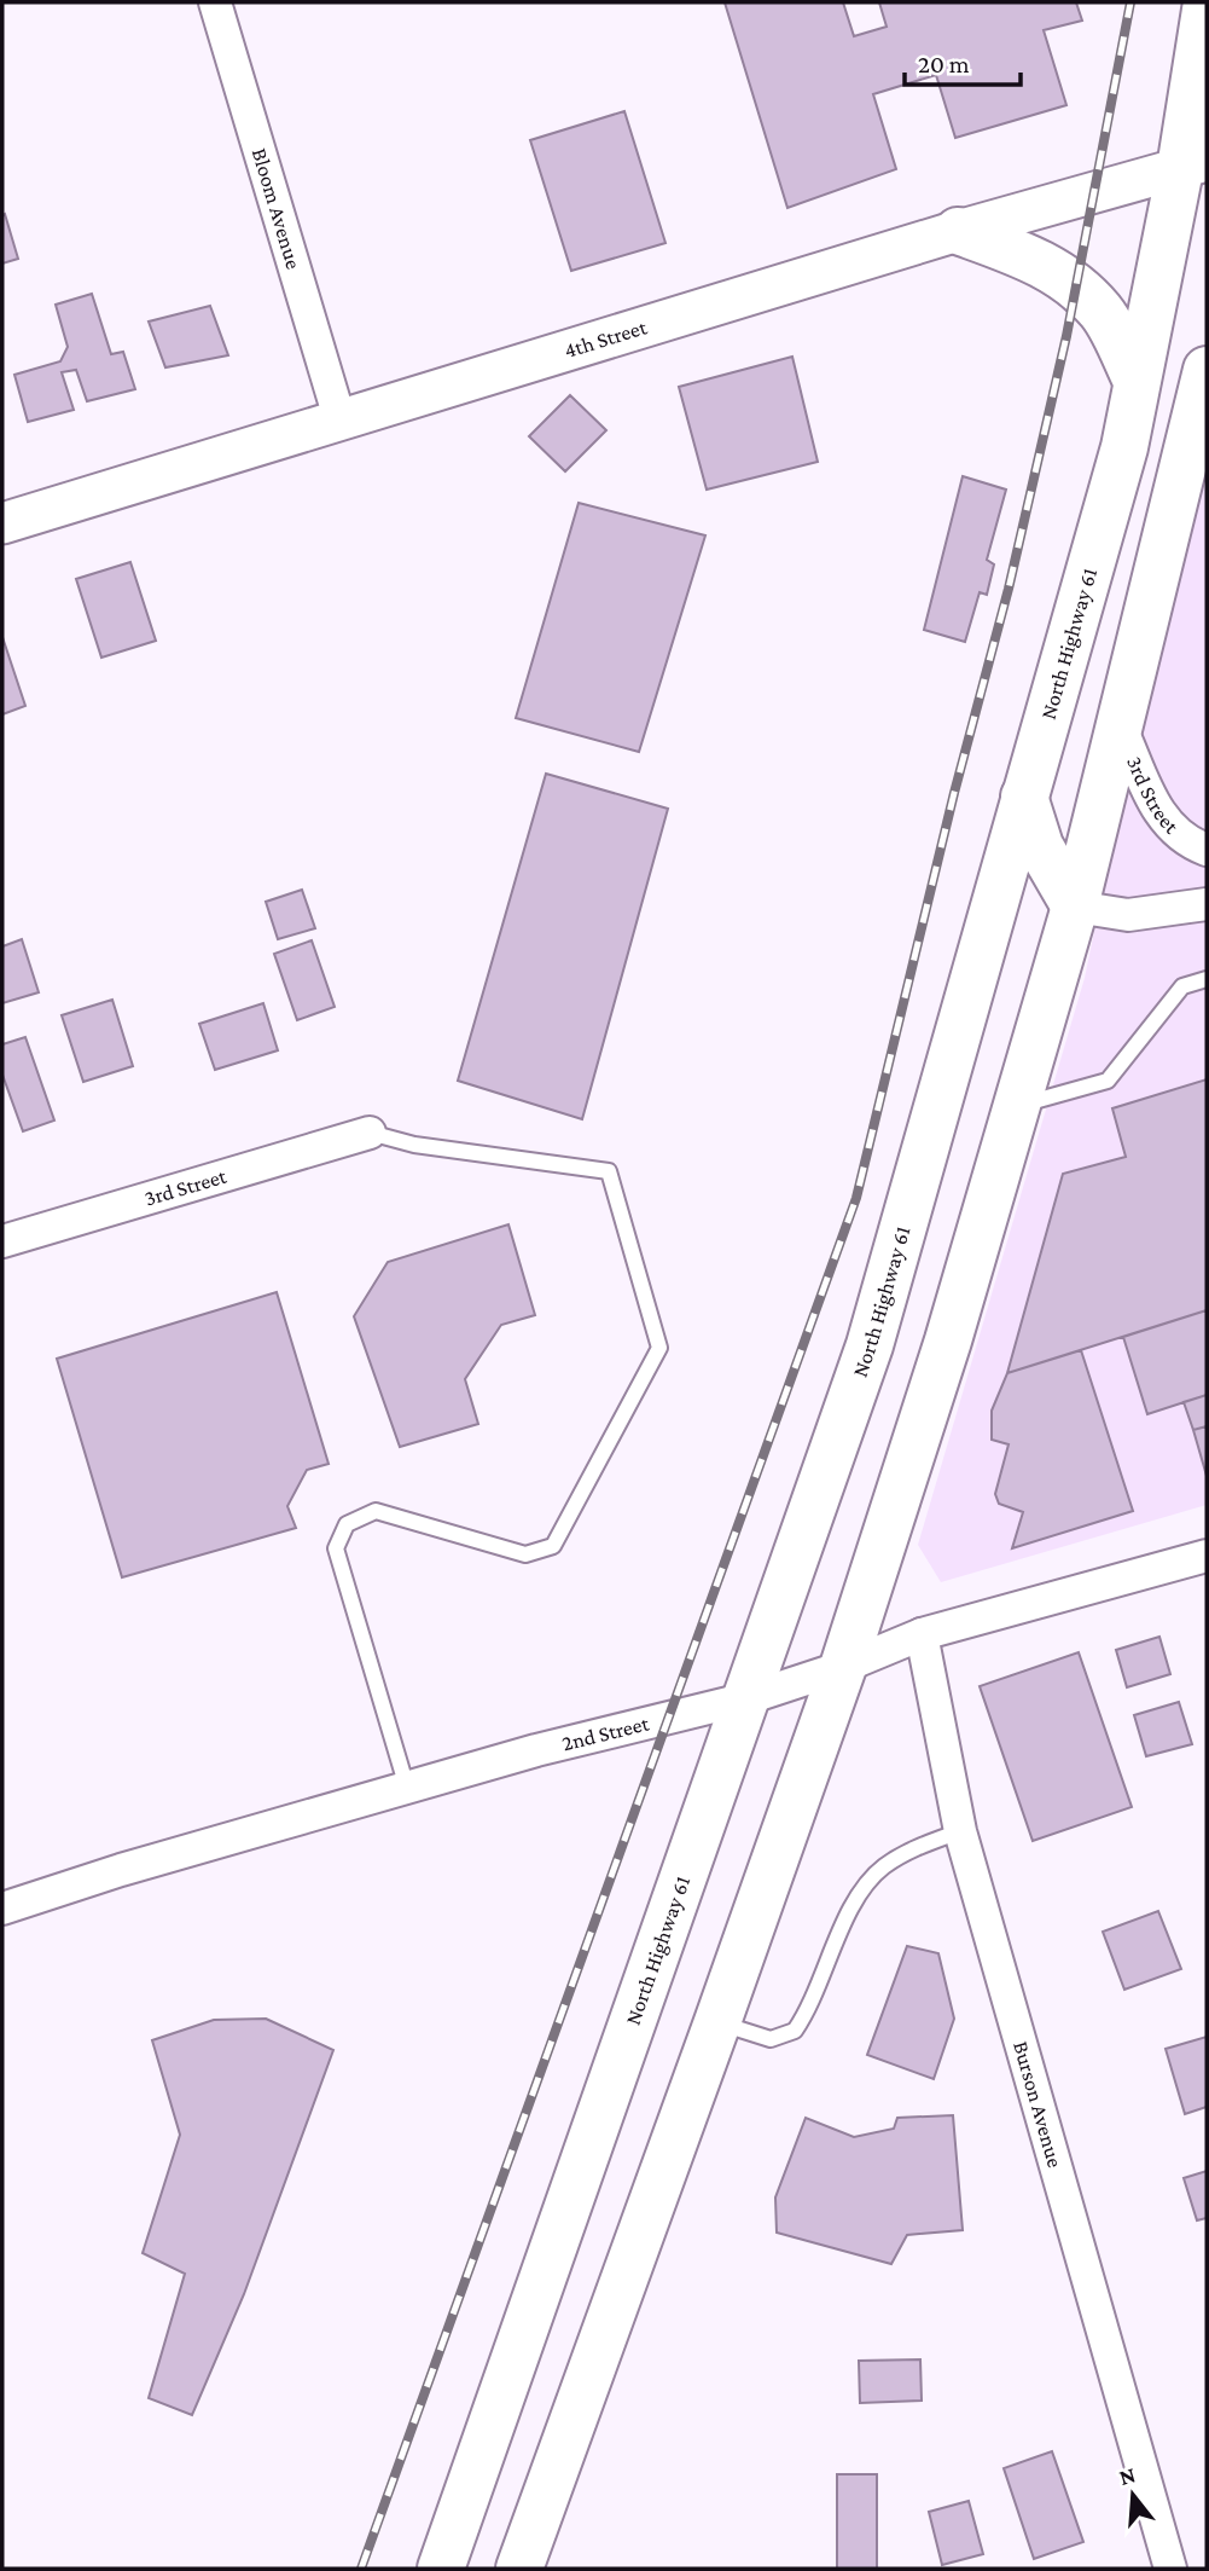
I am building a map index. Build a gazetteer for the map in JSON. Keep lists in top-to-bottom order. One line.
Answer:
{"streets":{"main road":["North Highway 61"],"street":["Bloom Avenue","4th Street","3rd Street","2nd Street","Burson Avenue"]},"crossings":[["Bloom Avenue","4th Street"],["4th Street","North Highway 61"],["North Highway 61","2nd Street"],["2nd Street","Burson Avenue"]],"scale_bar":"20 m","north":"top"}
